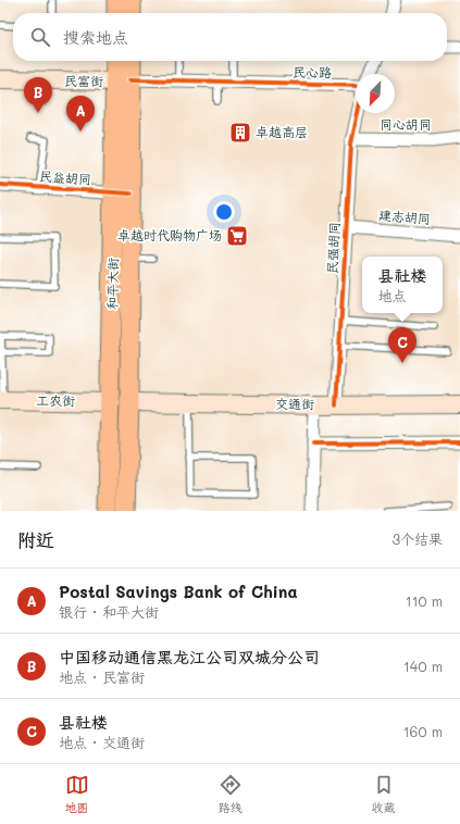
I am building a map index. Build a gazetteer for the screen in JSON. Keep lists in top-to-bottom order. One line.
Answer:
{"streets":{"main road":["民富街","和平大街","工农街","交通街"],"street":["民心路","同心胡同","民益胡同","建志胡同","民强胡同"]},"crossings":[["民心路","民富街"],["民心路","和平大街"],["民富街","和平大街"],["同心胡同","民强胡同"],["民益胡同","和平大街"],["建志胡同","民强胡同"],["民强胡同","交通街"],["和平大街","工农街"],["和平大街","交通街"],["工农街","交通街"]],"places":{"building":["卓越高层"],"supermarket":["卓越时代购物广场"]},"north":"bottom left","page":{"search":"搜索地点","pins":["B","A","C"],"popup":["县社楼","地点"],"heading":["附近","3个结果"],"list":[{"mark":"A","name":"Postal Savings Bank of China","note":"银行 · 和平大街","value":"110 m"},{"mark":"B","name":"中国移动通信黑龙江公司双城分公司","note":"地点 · 民富街","value":"140 m"},{"mark":"C","name":"县社楼","note":"地点 · 交通街","value":"160 m"}],"nav":["地图","路线","收藏"]}}
